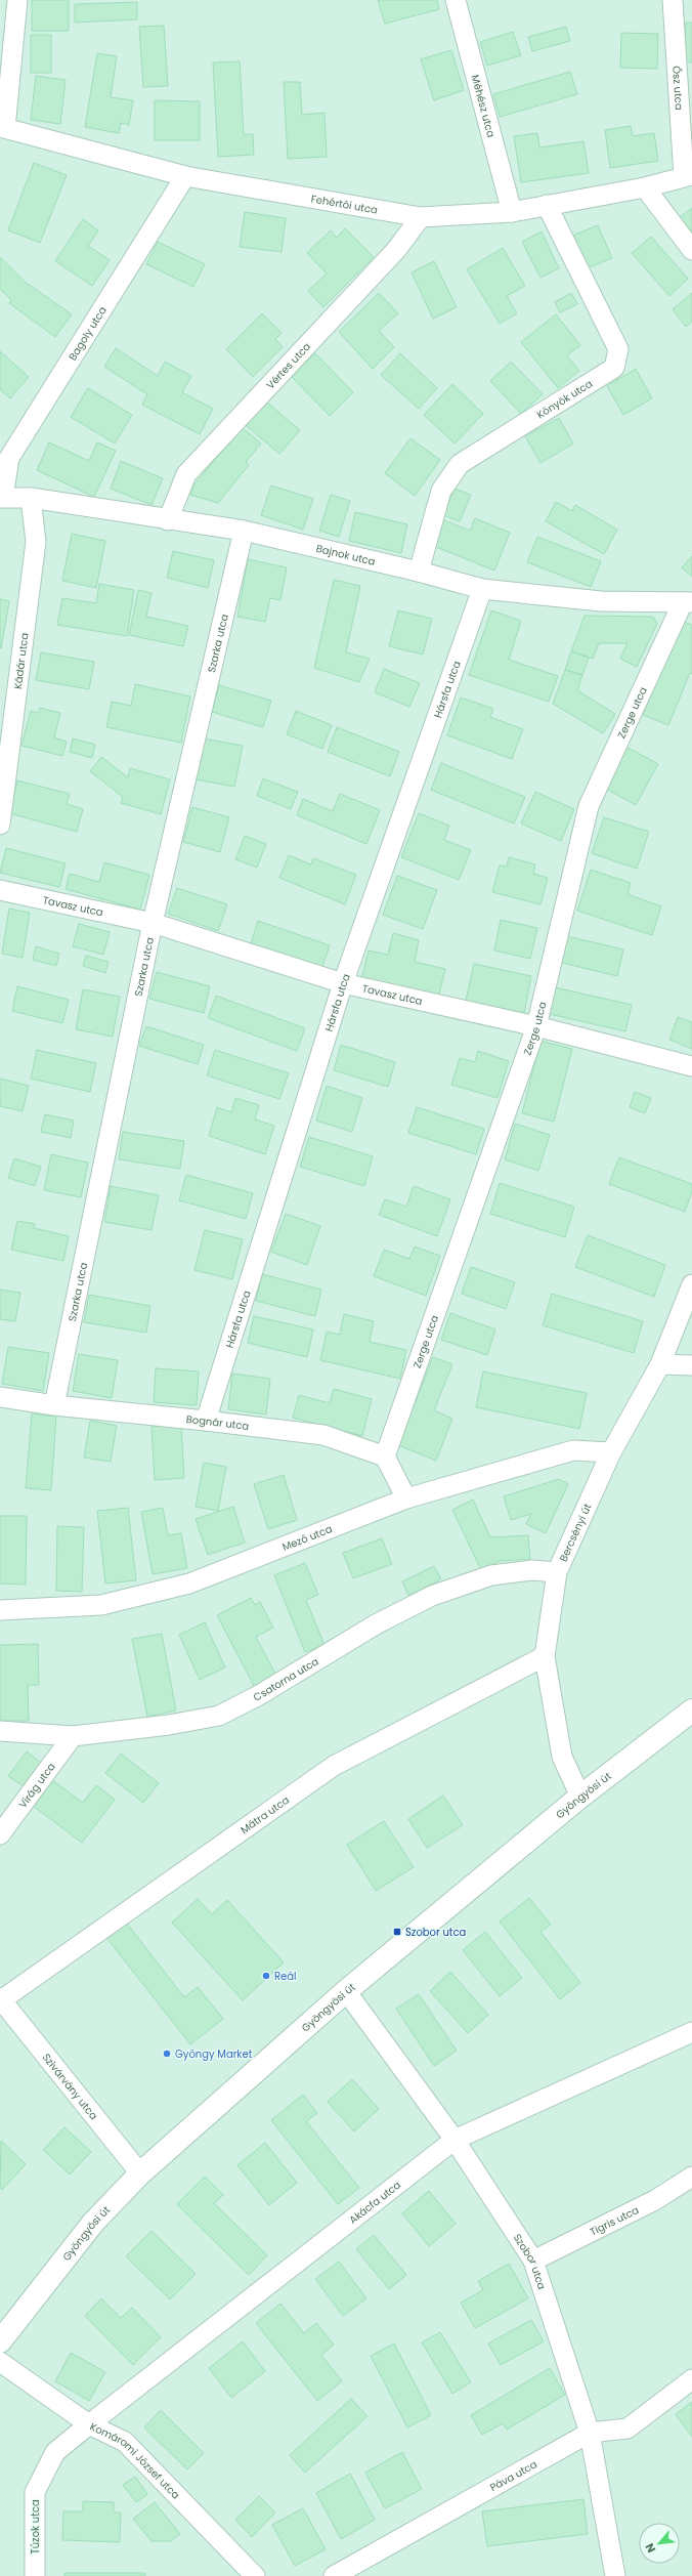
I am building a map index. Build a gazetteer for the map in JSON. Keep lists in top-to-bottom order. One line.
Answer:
{"streets":{"street":["Ősz utca","Méhész utca","Fehértói utca","Bagoly utca","Vértes utca","Könyök utca","Bajnok utca","Szarka utca","Kádár utca","Hársfa utca","Zerge utca","Tavasz utca","Bognár utca","Bercsényi út","Mező utca","Csatorna utca","Virág utca","Gyöngyösi út","Mátra utca","Szivárvány utca","Akácfa utca","Tigris utca","Szobor utca","Komáromi József utca","Páva utca","Túzok utca"]},"crossings":[["Ősz utca","Fehértói utca"],["Méhész utca","Fehértói utca"],["Fehértói utca","Bagoly utca"],["Fehértói utca","Vértes utca"],["Fehértói utca","Könyök utca"],["Bagoly utca","Bajnok utca"],["Vértes utca","Bajnok utca"],["Könyök utca","Bajnok utca"],["Bajnok utca","Szarka utca"],["Bajnok utca","Kádár utca"],["Bajnok utca","Hársfa utca"],["Bajnok utca","Zerge utca"],["Szarka utca","Tavasz utca"],["Szarka utca","Bognár utca"],["Hársfa utca","Tavasz utca"],["Hársfa utca","Bognár utca"],["Zerge utca","Tavasz utca"],["Zerge utca","Bognár utca"],["Bercsényi út","Mező utca"],["Bercsényi út","Csatorna utca"],["Bercsényi út","Gyöngyösi út"],["Bercsényi út","Mátra utca"],["Csatorna utca","Virág utca"],["Gyöngyösi út","Szivárvány utca"],["Gyöngyösi út","Szobor utca"],["Mátra utca","Szivárvány utca"],["Akácfa utca","Szobor utca"],["Akácfa utca","Komáromi József utca"],["Akácfa utca","Túzok utca"],["Tigris utca","Szobor utca"],["Szobor utca","Páva utca"],["Komáromi József utca","Túzok utca"]],"places":{"transit":["Szobor utca"],"other":["Reál","Gyöngy Market"]},"north":"bottom left"}
